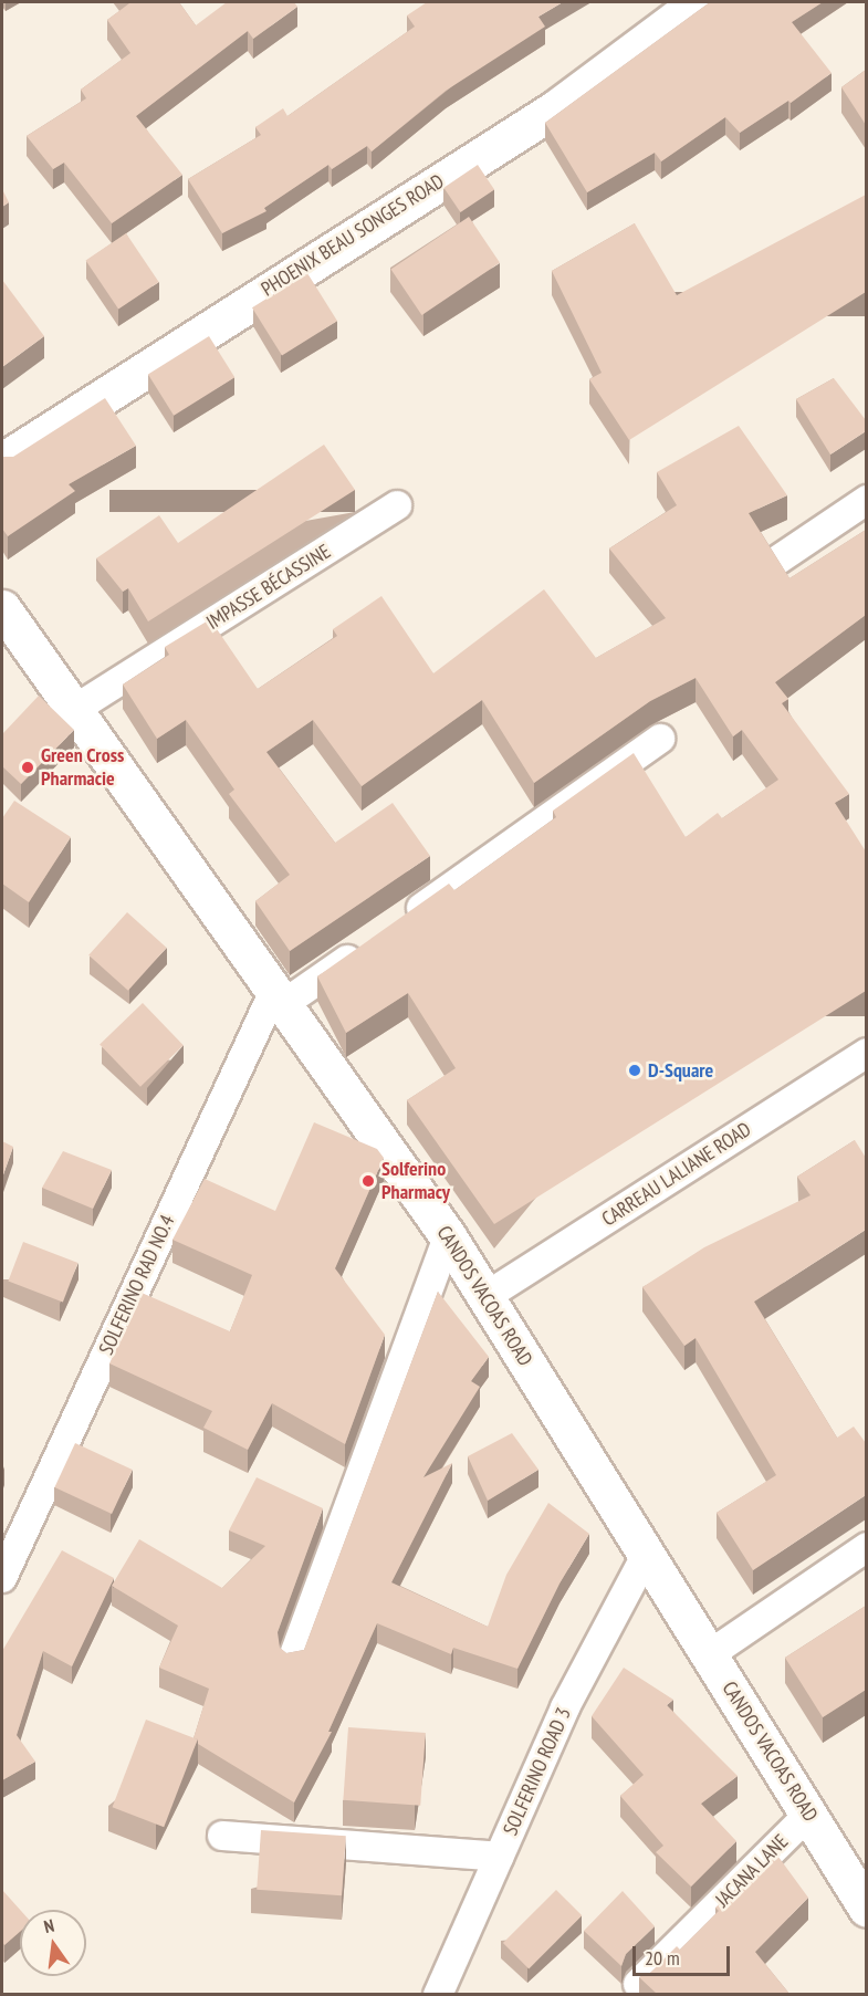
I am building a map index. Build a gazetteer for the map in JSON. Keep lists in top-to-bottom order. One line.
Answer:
{"streets":{"main road":["PHOENIX BEAU SONGES ROAD","CANDOS VACOAS ROAD"],"street":["IMPASSE BÉCASSINE","CARREAU LALIANE ROAD","SOLFERINO RAD NO.4","SOLFERINO ROAD 3","JACANA LANE"]},"crossings":[["IMPASSE BÉCASSINE","CANDOS VACOAS ROAD"],["CARREAU LALIANE ROAD","CANDOS VACOAS ROAD"],["SOLFERINO RAD NO.4","CANDOS VACOAS ROAD"],["CANDOS VACOAS ROAD","SOLFERINO ROAD 3"],["CANDOS VACOAS ROAD","JACANA LANE"]],"places":["Green Cross Pharmacie","D-Square","Solferino Pharmacy"],"scale_bar":"20 m","north":"top"}
